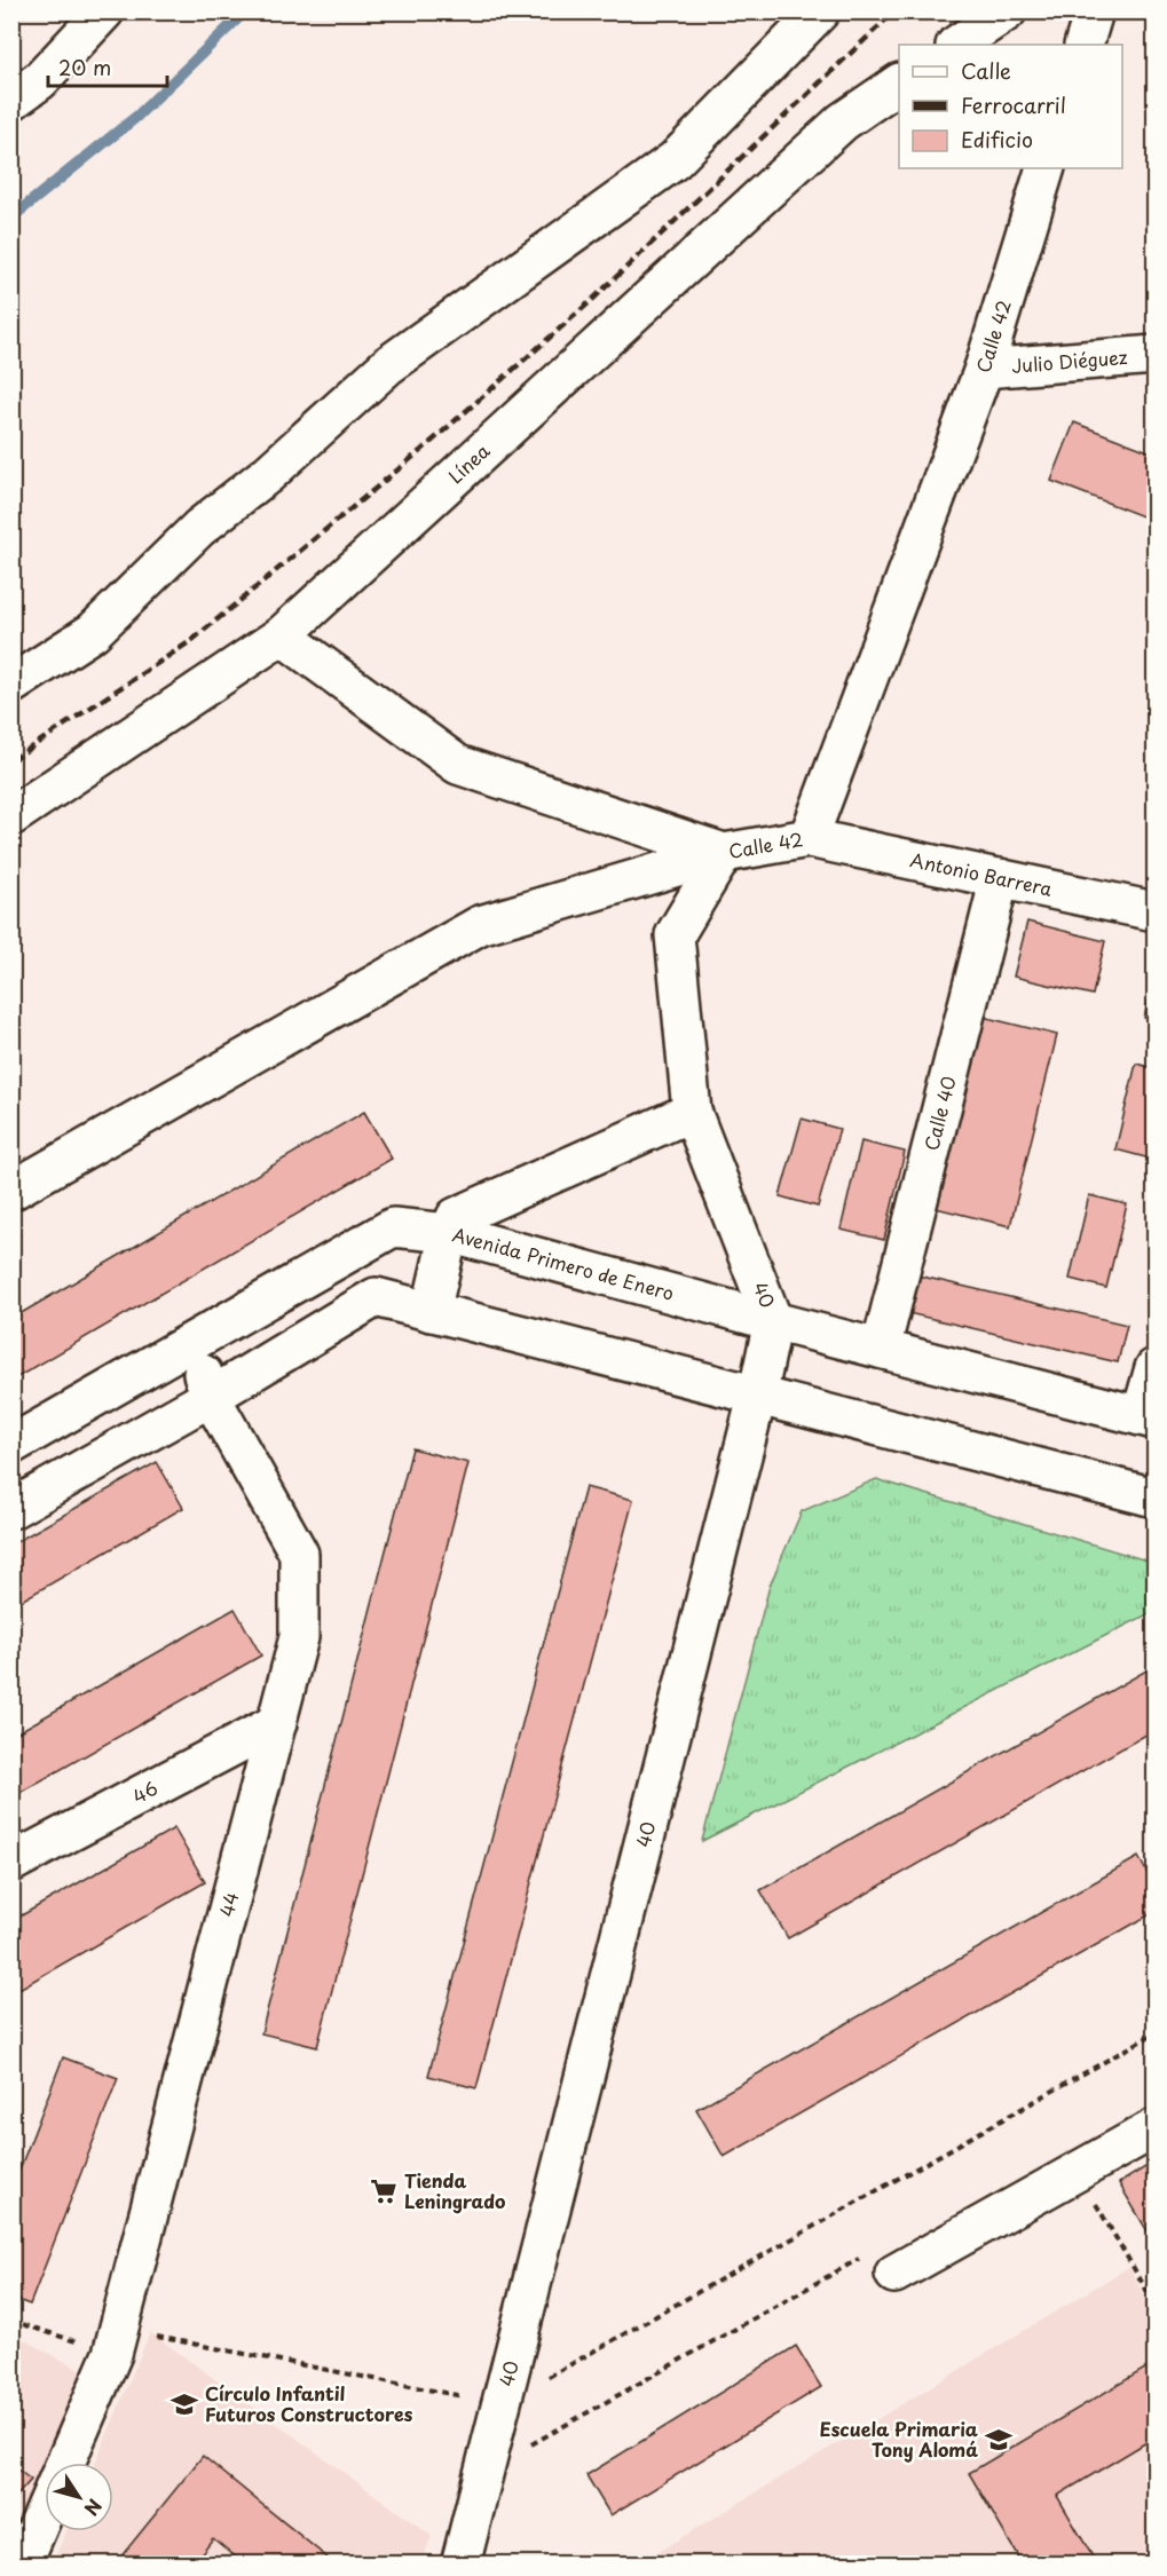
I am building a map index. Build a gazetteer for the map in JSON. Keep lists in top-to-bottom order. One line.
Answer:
{"streets":{"street":["Calle 42","Julio Diéguez","Línea","Antonio Barrera","Calle 40","Avenida Primero de Enero","40","46","44"]},"crossings":[["Calle 42","Julio Diéguez"],["Calle 42","Antonio Barrera"],["Calle 42","40"],["Antonio Barrera","Calle 40"],["Calle 40","Avenida Primero de Enero"],["Avenida Primero de Enero","40"],["Avenida Primero de Enero","44"],["46","44"]],"places":{"supermarket":["Tienda Leningrado"],"school or university":["Círculo Infantil Futuros Constructores","Escuela Primaria Tony Alomá"]},"legend":["Calle","Ferrocarril","Edificio"],"scale_bar":"20 m","north":"bottom right"}
